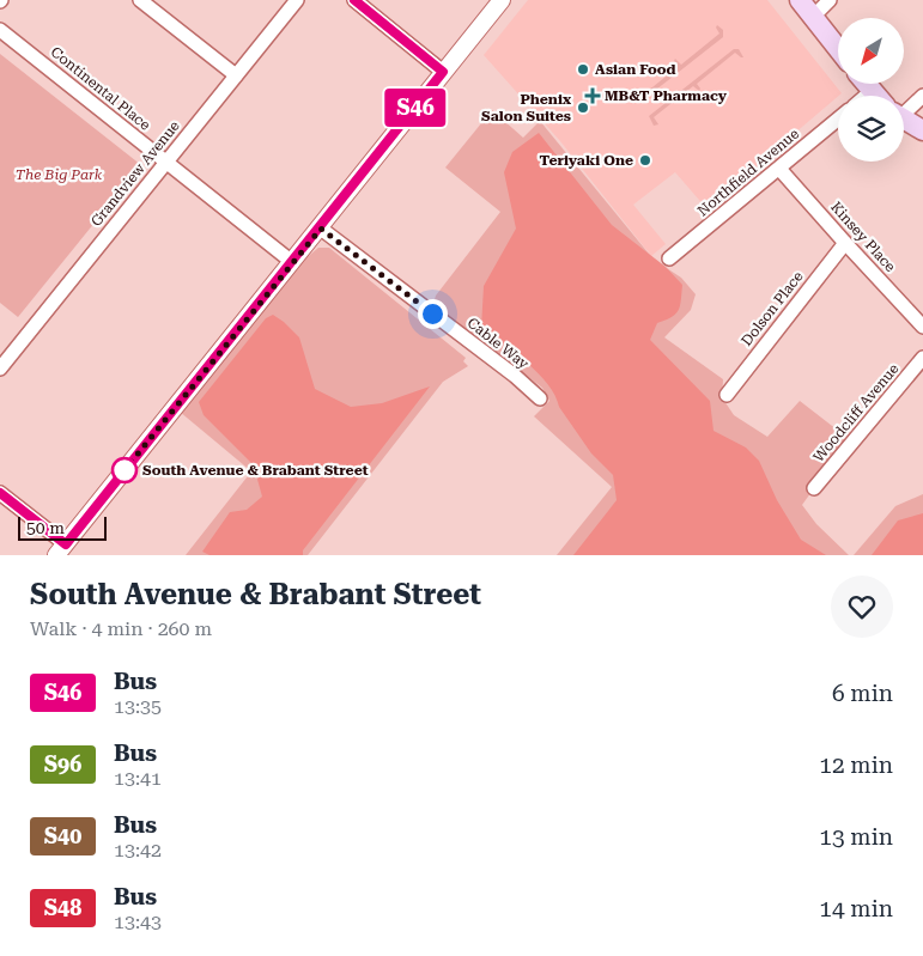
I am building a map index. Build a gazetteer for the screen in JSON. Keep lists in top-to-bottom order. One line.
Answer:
{"streets":{"street":["Continental Place","Northfield Avenue","Grandview Avenue","Kinsey Place","Dolson Place","Cable Way","Woodcliff Avenue"]},"crossings":[["Continental Place","Grandview Avenue"],["Northfield Avenue","Kinsey Place"],["Kinsey Place","Dolson Place"]],"parks":["The Big Park"],"places":{"other":["Asian Food","Phenix Salon Suites","Teriyaki One","South Avenue & Brabant Street"],"health":["MB&T Pharmacy"]},"lines":["bus line S46"],"scale_bar":"50 m","north":"bottom left","page":{"on_map":"S46","scale":"50 m","heading":["South Avenue & Brabant Street","Walk · 4 min · 260 m"],"list":[{"mark":"S46","name":"Bus","note":"13:35","value":"6 min"},{"mark":"S96","name":"Bus","note":"13:41","value":"12 min"},{"mark":"S40","name":"Bus","note":"13:42","value":"13 min"},{"mark":"S48","name":"Bus","note":"13:43","value":"14 min"}]}}
